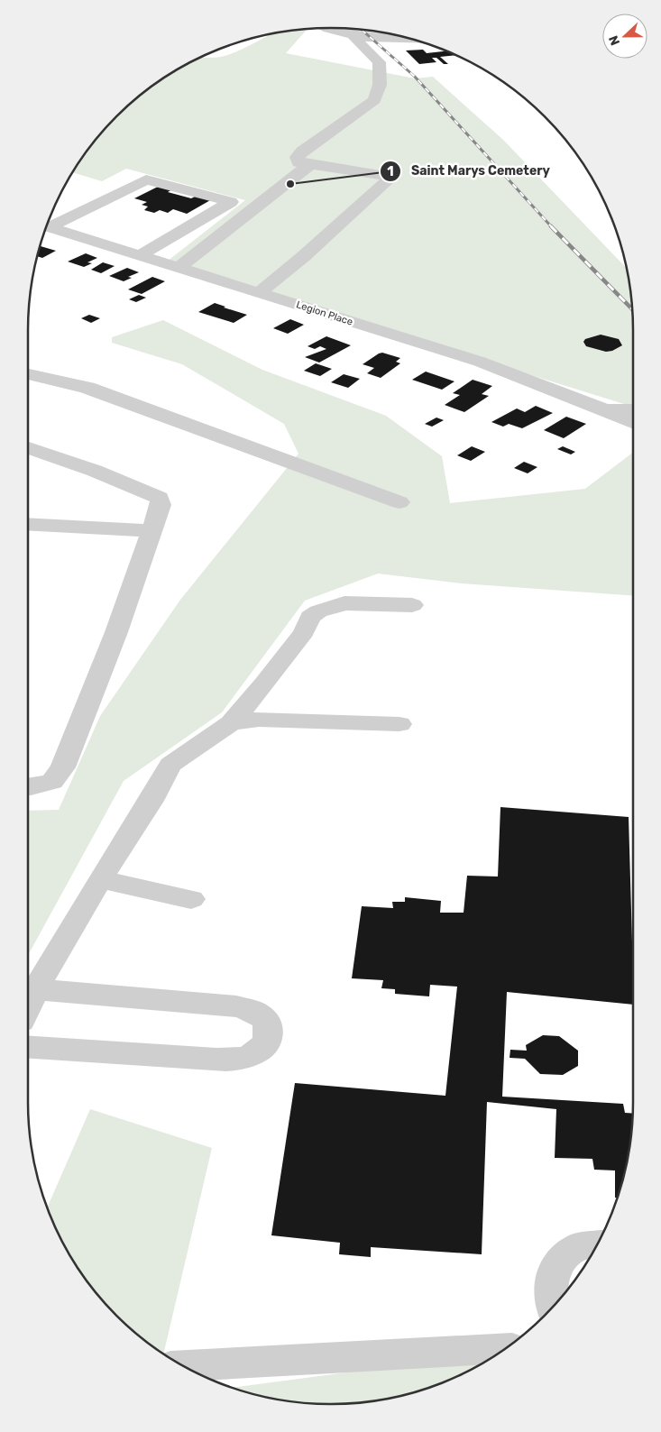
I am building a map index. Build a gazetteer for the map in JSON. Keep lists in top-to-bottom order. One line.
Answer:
{"streets":{"street":["Legion Place"]},"places":["Saint Marys Cemetery"],"north":"left"}
